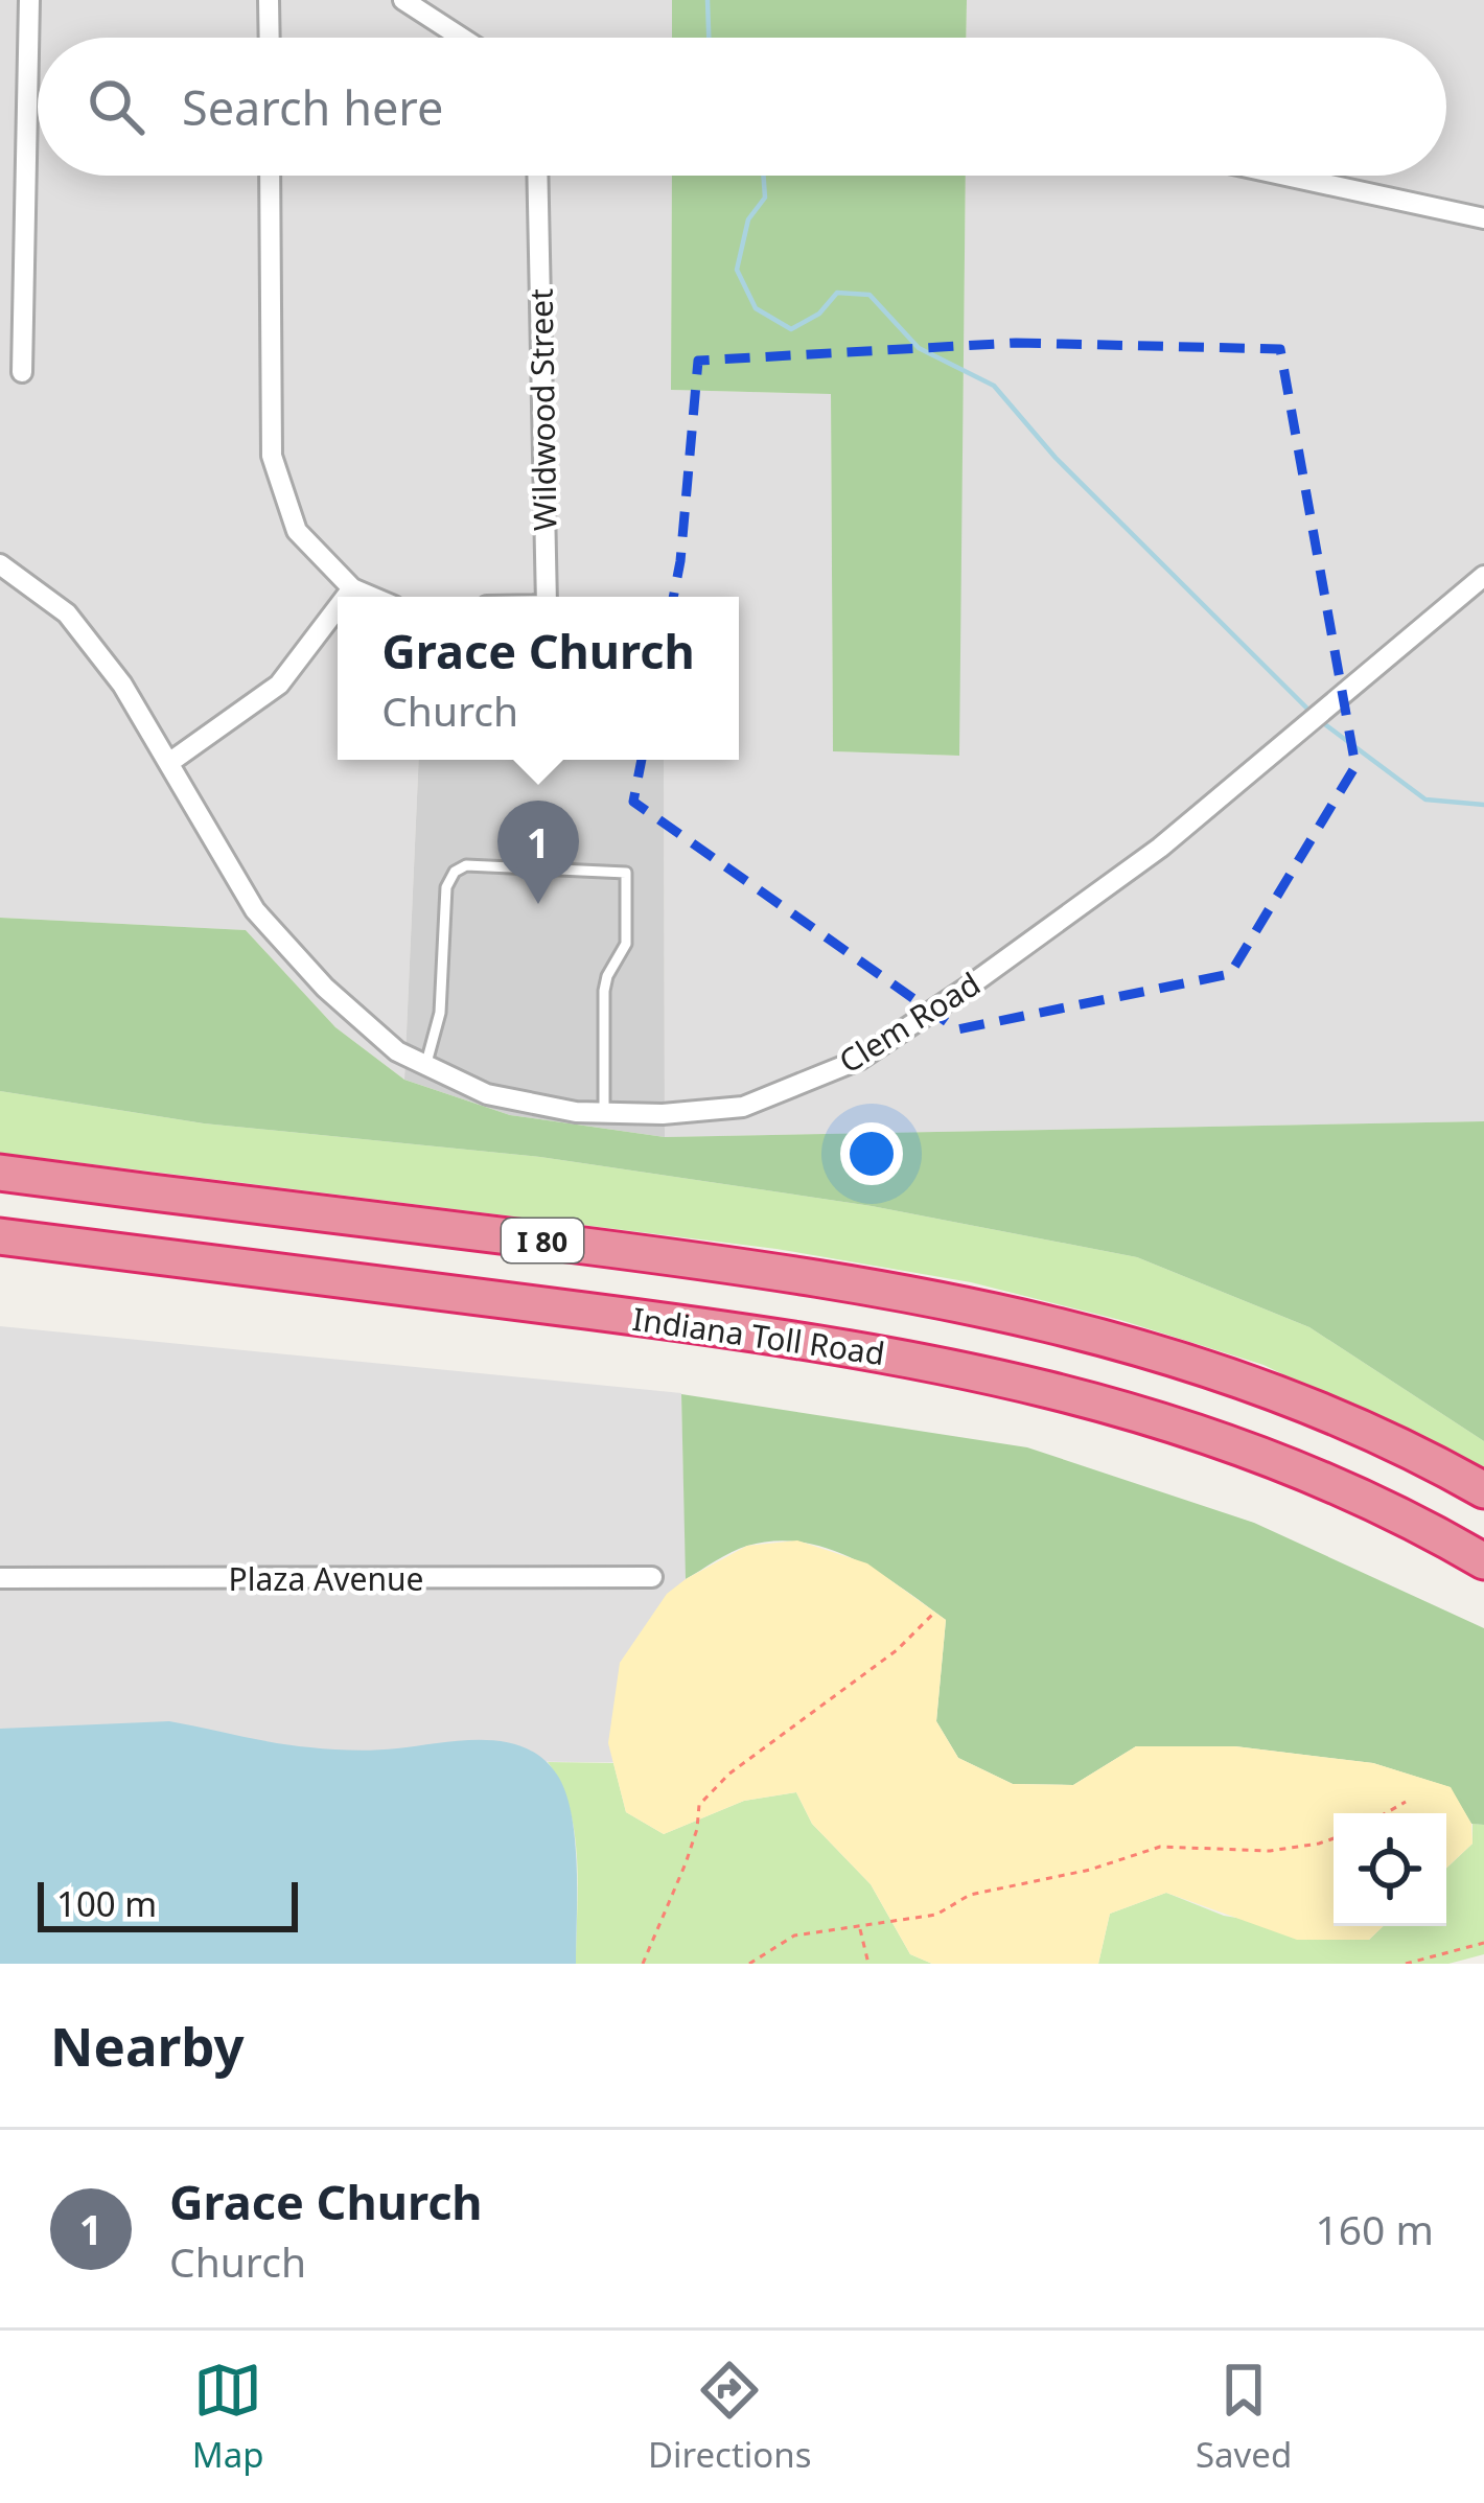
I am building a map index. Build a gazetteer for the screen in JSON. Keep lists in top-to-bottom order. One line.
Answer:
{"streets":{"highway":["I 80","Indiana Toll Road"],"street":["Wildwood Street","Clem Road","Plaza Avenue"]},"scale_bar":"100 m","page":{"search":"Search here","popup":["Grace Church","Church"],"pins":"1","scale":"100 m","heading":"Nearby","list":[{"mark":"1","name":"Grace Church","note":"Church","value":"160 m"}],"nav":["Map","Directions","Saved"]}}
